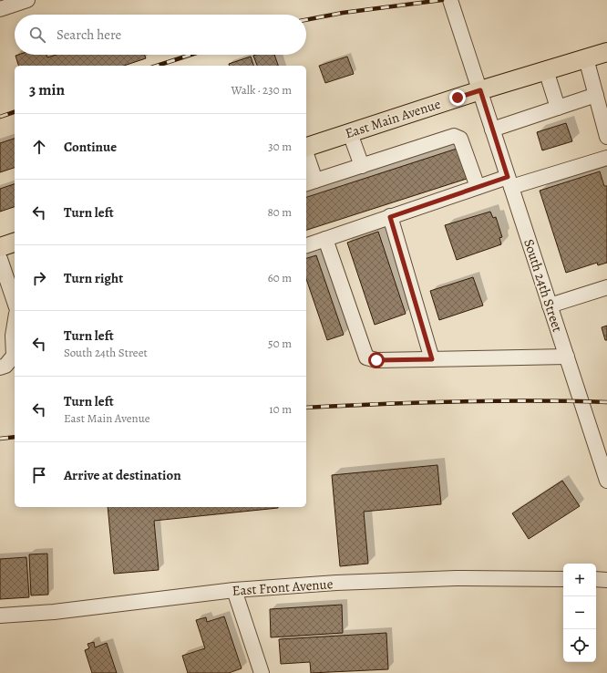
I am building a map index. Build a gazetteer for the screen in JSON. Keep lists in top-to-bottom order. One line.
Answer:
{"streets":{"main road":["East Main Avenue"],"street":["South 24th Street","East Front Avenue"]},"crossings":[["East Main Avenue","South 24th Street"]],"page":{"search":"Search here","heading":["3 min","Walk · 230 m"],"list":[["Continue","30 m"],["Turn left","80 m"],["Turn right","60 m"],["Turn left","South 24th Street","50 m"],["Turn left","East Main Avenue","10 m"],"Arrive at destination"],"map_buttons":["+","−"]}}
